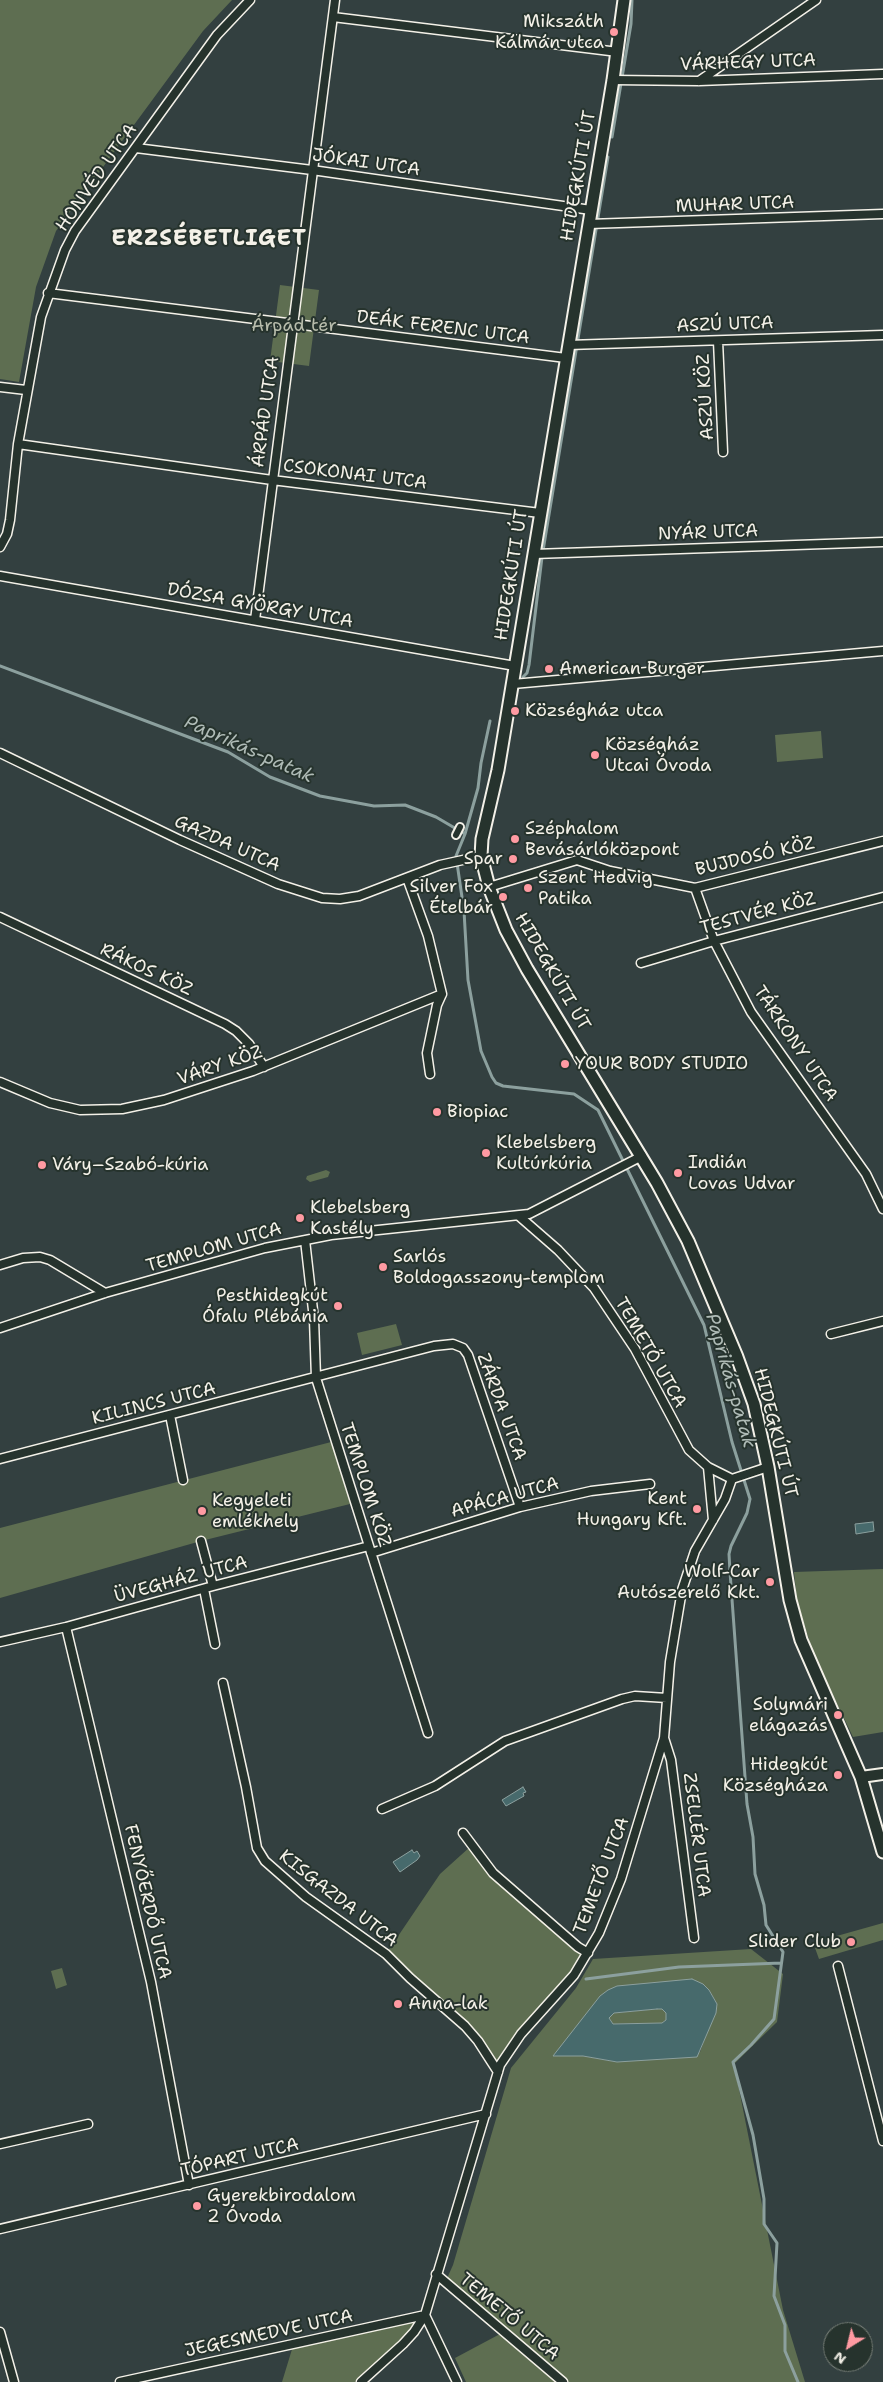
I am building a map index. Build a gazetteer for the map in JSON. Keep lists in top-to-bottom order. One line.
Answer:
{"streets":{"main road":["HIDEGKÚTI ÚT"],"street":["VÁRHEGY UTCA","JÓKAI UTCA","HONVÉD UTCA","MUHAR UTCA","ASZÚ UTCA","DEÁK FERENC UTCA","ASZÚ KÖZ","ÁRPÁD UTCA","CSOKONAI UTCA","NYÁR UTCA","DÓZSA GYÖRGY UTCA","GAZDA UTCA","BUJDOSÓ KÖZ","TESTVÉR KÖZ","RÁKOS KÖZ","TÁRKONY UTCA","VÁRY KÖZ","TEMPLOM UTCA","TEMETŐ UTCA","KILINCS UTCA","ZÁRDA UTCA","TEMPLOM KÖZ","APÁCA UTCA","ÜVEGHÁZ UTCA","ZSELLÉR UTCA","KISGAZDA UTCA","FENYŐERDŐ UTCA","TÓPART UTCA","JEGESMEDVE UTCA"]},"crossings":[["VÁRHEGY UTCA","HIDEGKÚTI ÚT"],["JÓKAI UTCA","HIDEGKÚTI ÚT"],["JÓKAI UTCA","HONVÉD UTCA"],["JÓKAI UTCA","ÁRPÁD UTCA"],["HIDEGKÚTI ÚT","MUHAR UTCA"],["HIDEGKÚTI ÚT","ASZÚ UTCA"],["HIDEGKÚTI ÚT","DEÁK FERENC UTCA"],["HIDEGKÚTI ÚT","CSOKONAI UTCA"],["HIDEGKÚTI ÚT","NYÁR UTCA"],["HIDEGKÚTI ÚT","DÓZSA GYÖRGY UTCA"],["HIDEGKÚTI ÚT","GAZDA UTCA"],["HIDEGKÚTI ÚT","BUJDOSÓ KÖZ"],["HIDEGKÚTI ÚT","TEMPLOM UTCA"],["HONVÉD UTCA","DEÁK FERENC UTCA"],["HONVÉD UTCA","CSOKONAI UTCA"],["ASZÚ UTCA","ASZÚ KÖZ"],["DEÁK FERENC UTCA","ÁRPÁD UTCA"],["ÁRPÁD UTCA","CSOKONAI UTCA"],["ÁRPÁD UTCA","DÓZSA GYÖRGY UTCA"],["BUJDOSÓ KÖZ","TÁRKONY UTCA"],["TESTVÉR KÖZ","TÁRKONY UTCA"],["RÁKOS KÖZ","VÁRY KÖZ"],["TEMPLOM UTCA","TEMETŐ UTCA"],["TEMPLOM UTCA","TEMPLOM KÖZ"],["TEMETŐ UTCA","ZSELLÉR UTCA"],["TEMETŐ UTCA","KISGAZDA UTCA"],["TEMETŐ UTCA","TÓPART UTCA"],["TEMETŐ UTCA","JEGESMEDVE UTCA"],["KILINCS UTCA","ZÁRDA UTCA"],["KILINCS UTCA","TEMPLOM KÖZ"],["ZÁRDA UTCA","TEMPLOM KÖZ"],["ZÁRDA UTCA","APÁCA UTCA"],["TEMPLOM KÖZ","APÁCA UTCA"],["TEMPLOM KÖZ","ÜVEGHÁZ UTCA"],["APÁCA UTCA","ÜVEGHÁZ UTCA"],["ÜVEGHÁZ UTCA","FENYŐERDŐ UTCA"],["FENYŐERDŐ UTCA","TÓPART UTCA"]],"districts":["ERZSÉBETLIGET"],"water":["Paprikás-patak"],"parks":["Árpád tér"],"places":["Mikszáth Kálmán utca","American Burger","Községház utca","Községház Utcai Óvoda","Széphalom Bevásárlóközpont","Spar","Szent Hedvig Patika","Silver Fox Ételbár","YOUR BODY STUDIO","Biopiac","Klebelsberg Kultúrkúria","Váry–Szabó-kúria","Indián Lovas Udvar","Klebelsberg Kastély","Sarlós Boldogasszony-templom","Pesthidegkút Ófalu Plébánia","Kent Hungary Kft.","Kegyeleti emlékhely","Wolf-Car Autószerelő Kkt.","Solymári elágazás","Hidegkút Községháza","Slider Club","Anna-lak","Gyerekbirodalom 2 Óvoda"],"north":"bottom left"}
